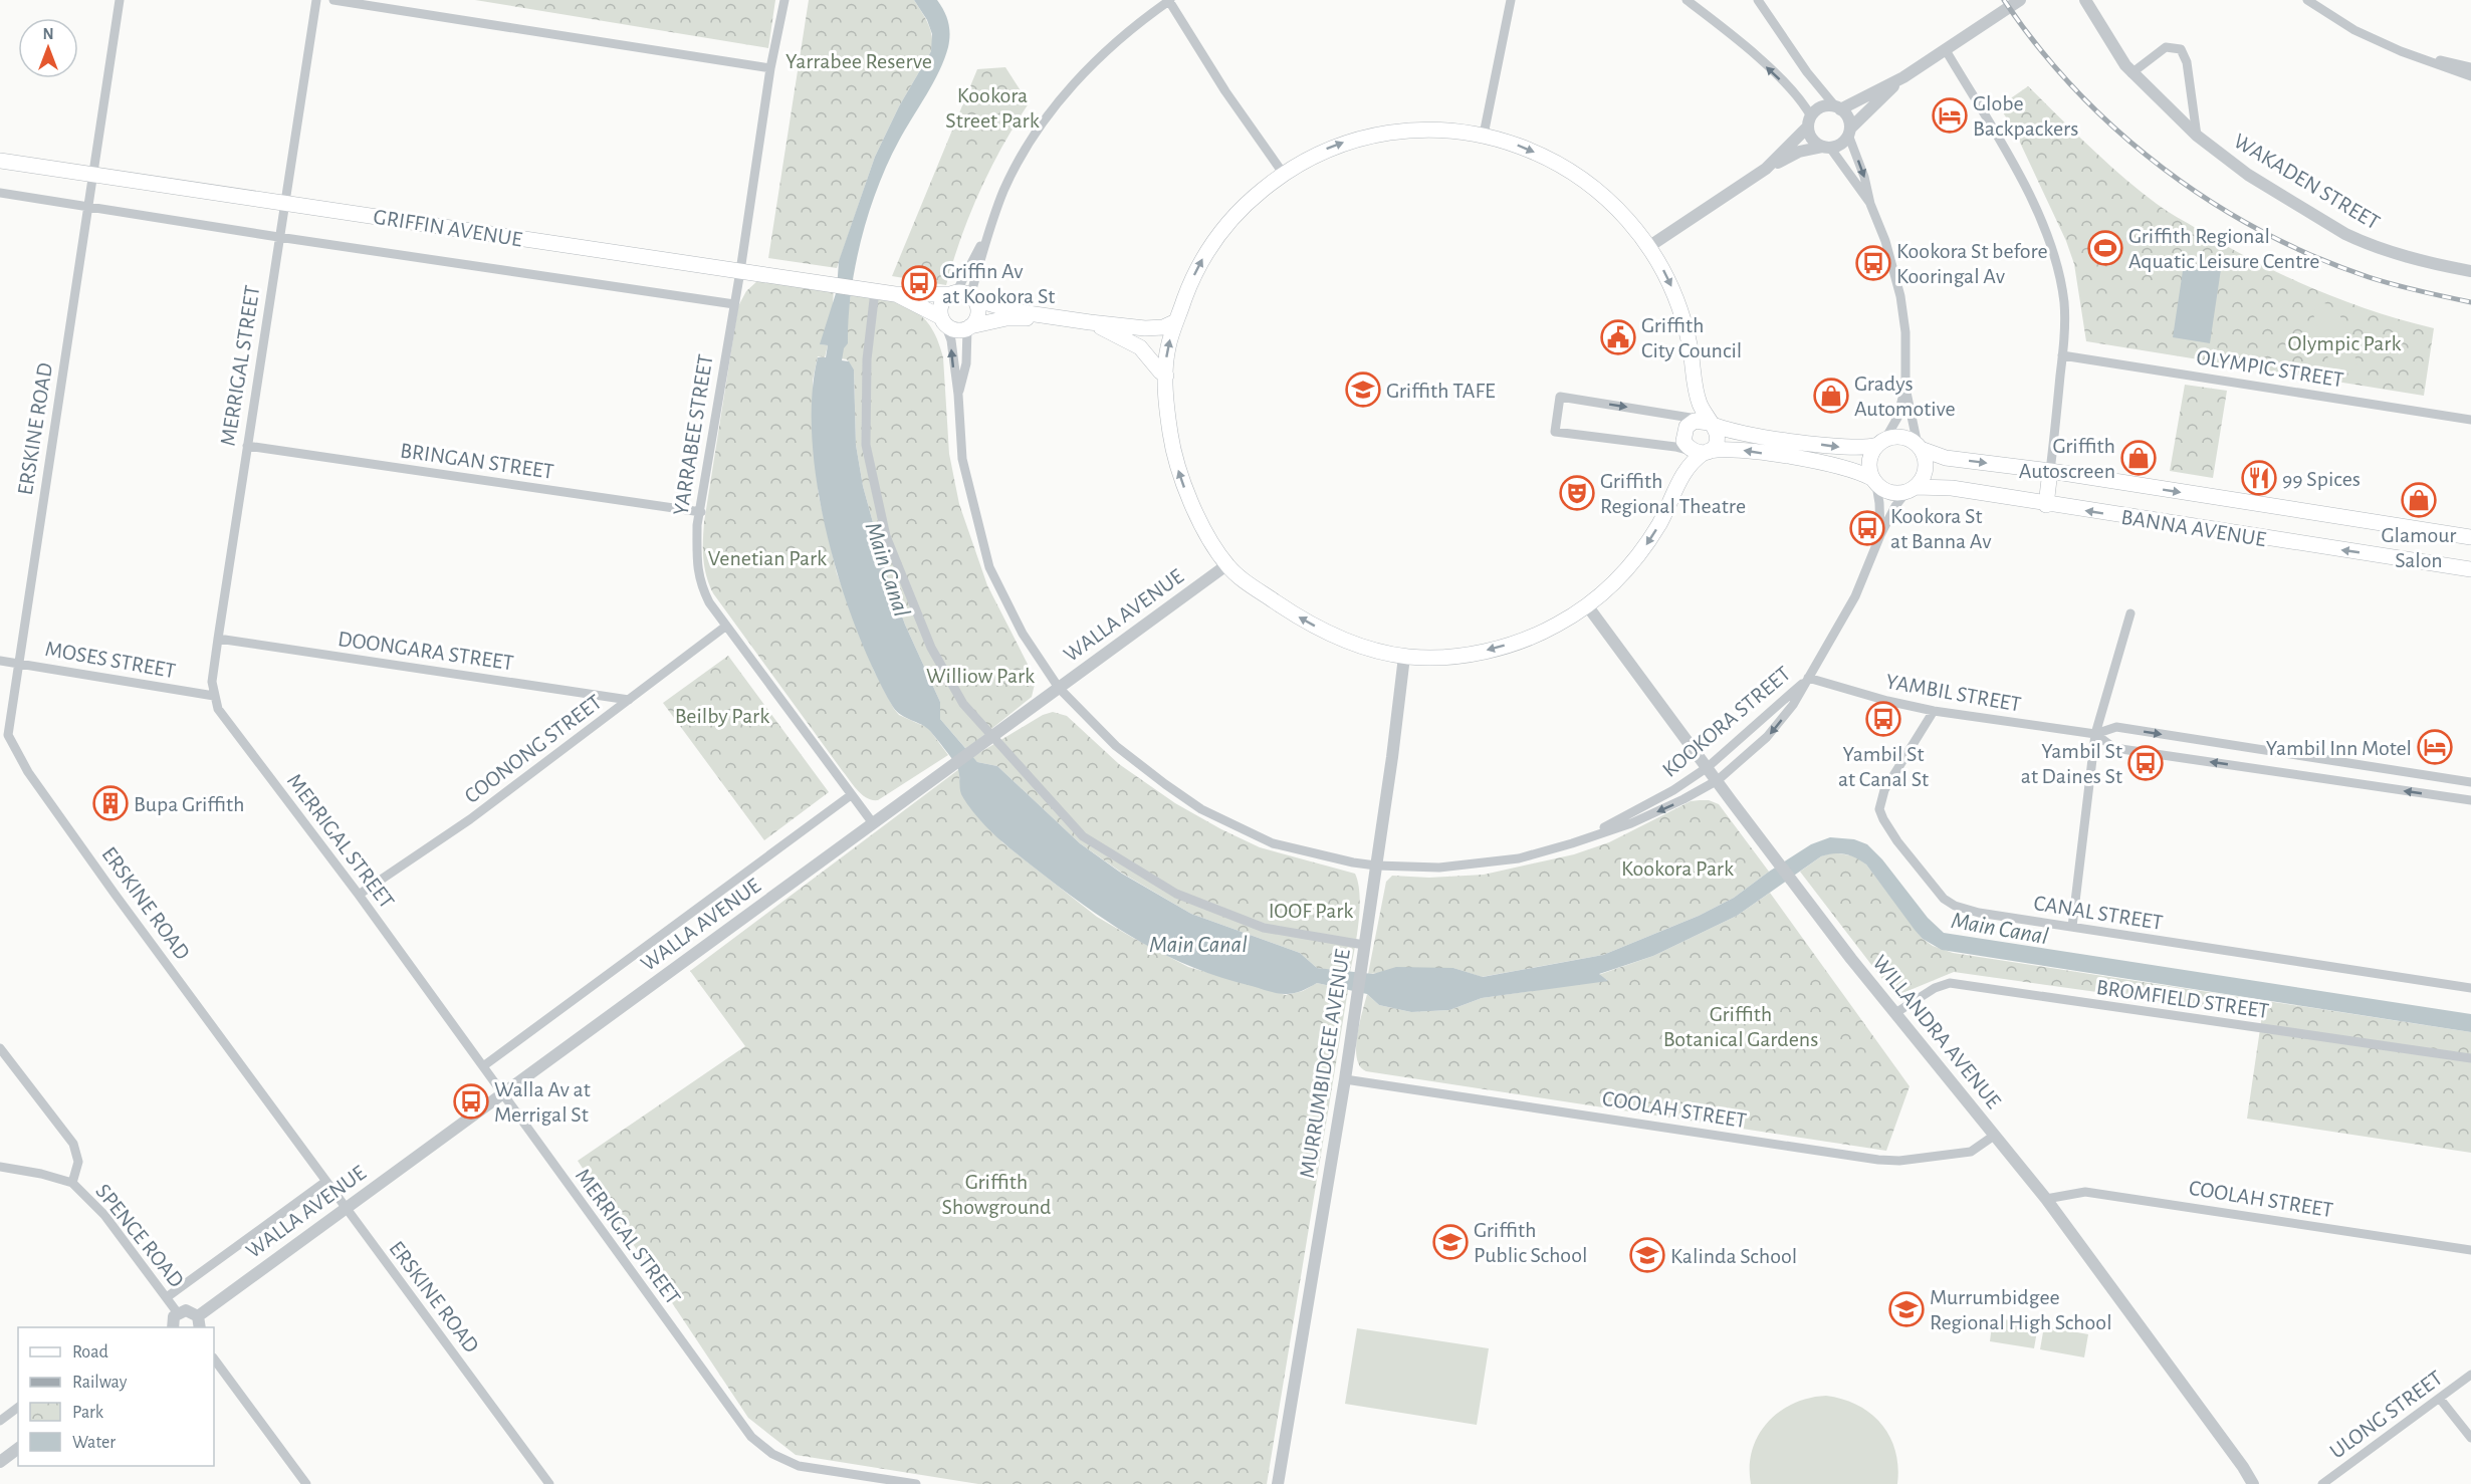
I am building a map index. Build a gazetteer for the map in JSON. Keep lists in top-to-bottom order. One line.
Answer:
{"streets":{"main road":["GRIFFIN AVENUE","BANNA AVENUE"],"street":["WAKADEN STREET","MERRIGAL STREET","OLYMPIC STREET","ERSKINE ROAD","YARRABEE STREET","BRINGAN STREET","WALLA AVENUE","DOONGARA STREET","MOSES STREET","YAMBIL STREET","KOOKORA STREET","COONONG STREET","CANAL STREET","BROMFIELD STREET","WILLANDRA AVENUE","MURRUMBIDGEE AVENUE","COOLAH STREET","SPENCE ROAD","ULONG STREET"]},"crossings":[["GRIFFIN AVENUE","MERRIGAL STREET"],["GRIFFIN AVENUE","ERSKINE ROAD"],["GRIFFIN AVENUE","YARRABEE STREET"],["GRIFFIN AVENUE","KOOKORA STREET"],["MERRIGAL STREET","BRINGAN STREET"],["MERRIGAL STREET","WALLA AVENUE"],["MERRIGAL STREET","DOONGARA STREET"],["MERRIGAL STREET","MOSES STREET"],["MERRIGAL STREET","COONONG STREET"],["ERSKINE ROAD","WALLA AVENUE"],["ERSKINE ROAD","MOSES STREET"],["YARRABEE STREET","BRINGAN STREET"],["YARRABEE STREET","WALLA AVENUE"],["YARRABEE STREET","COONONG STREET"],["BANNA AVENUE","KOOKORA STREET"],["WALLA AVENUE","KOOKORA STREET"],["WALLA AVENUE","SPENCE ROAD"],["DOONGARA STREET","COONONG STREET"],["YAMBIL STREET","KOOKORA STREET"],["YAMBIL STREET","CANAL STREET"],["KOOKORA STREET","WILLANDRA AVENUE"],["KOOKORA STREET","MURRUMBIDGEE AVENUE"],["BROMFIELD STREET","WILLANDRA AVENUE"],["WILLANDRA AVENUE","COOLAH STREET"],["MURRUMBIDGEE AVENUE","COOLAH STREET"]],"water":["Main Canal"],"parks":["Yarrabee Reserve","Kookora Street Park","Olympic Park","Venetian Park","Williow Park","Beilby Park","Kookora Park","IOOF Park","Griffith Botanical Gardens","Griffith Showground"],"places":{"hotel":["Globe Backpackers","Yambil Inn Motel"],"sports":["Griffith Regional Aquatic Leisure Centre"],"bus stop":["Kookora St before Kooringal Av","Griffin Av at Kookora St","Kookora St at Banna Av","Yambil St at Canal St","Yambil St at Daines St","Walla Av at Merrigal St"],"public building":["Griffith City Council"],"school or university":["Griffith TAFE","Griffith Public School","Kalinda School","Murrumbidgee Regional High School"],"shop":["Gradys Automotive","Griffith Autoscreen","Glamour Salon"],"restaurant":["99 Spices"],"theatre":["Griffith Regional Theatre"],"building":["Bupa Griffith"]},"legend":["Road","Railway","Park","Water"],"north":"top"}
